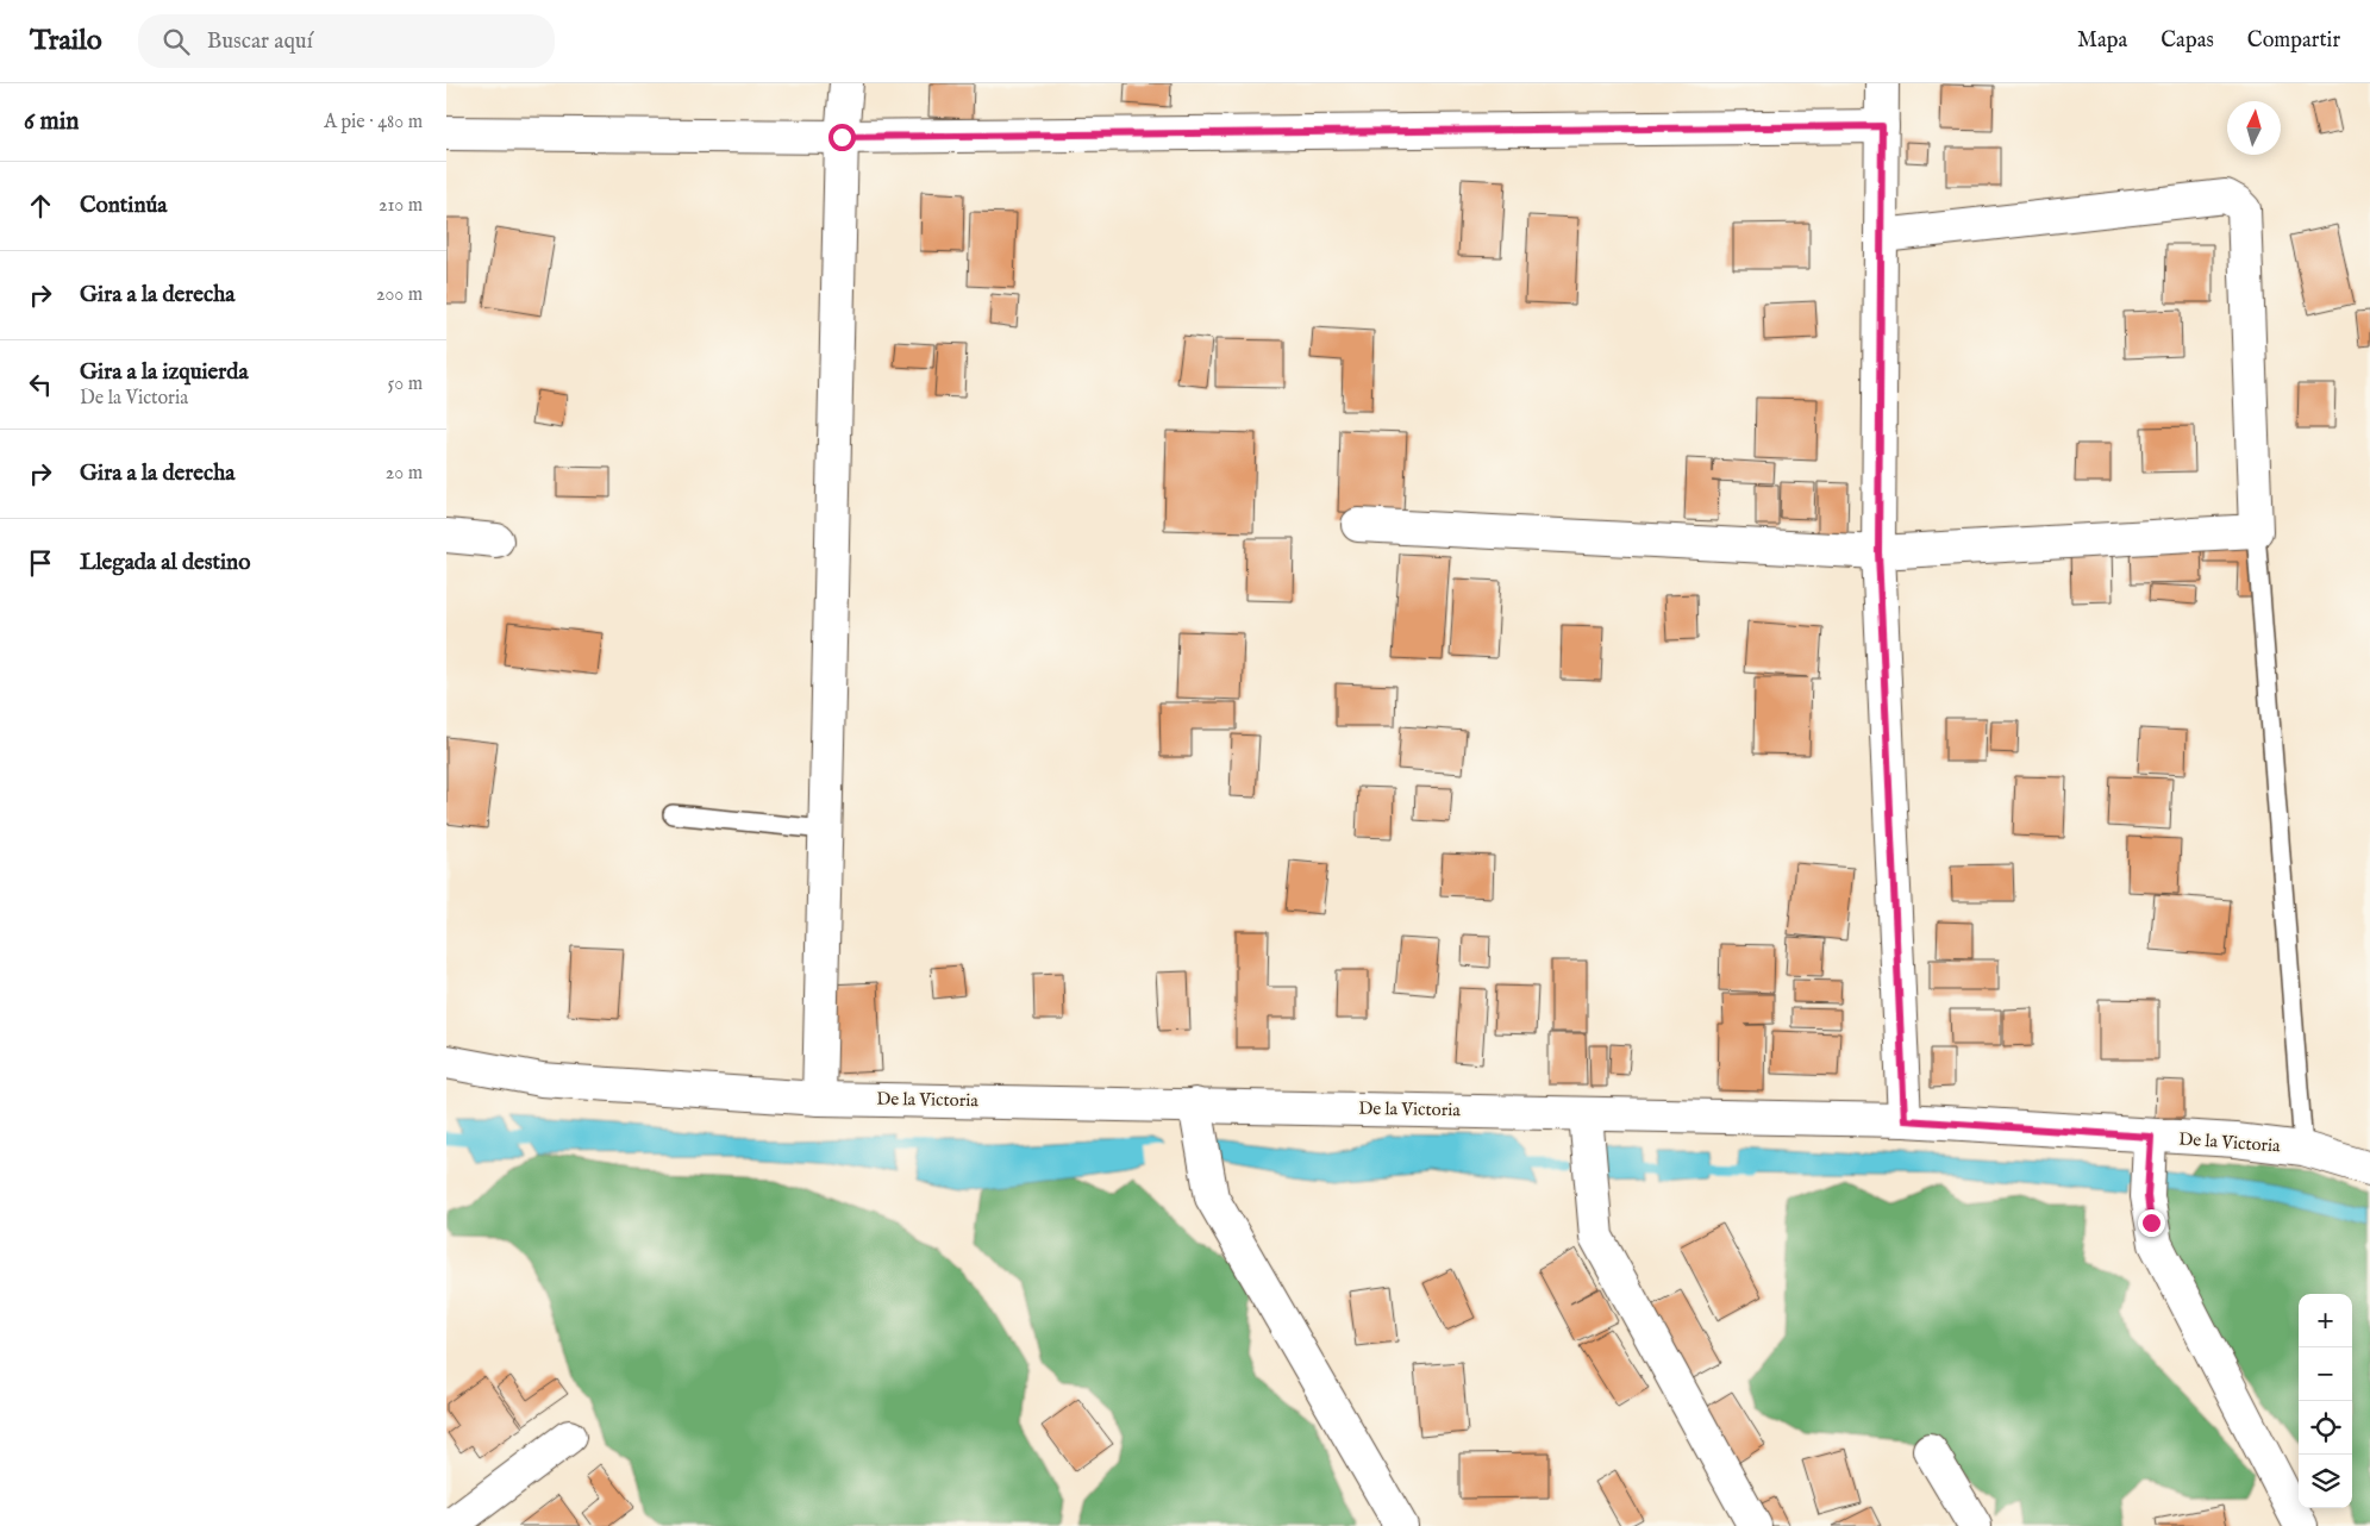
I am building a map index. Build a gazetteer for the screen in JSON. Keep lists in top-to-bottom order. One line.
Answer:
{"streets":{"street":["De la Victoria"]},"north":"top","page":{"header":"Trailo","search":"Buscar aquí","nav":["Mapa","Capas","Compartir"],"heading":["6 min","A pie · 480 m"],"list":[["Continúa","210 m"],["Gira a la derecha","200 m"],["Gira a la izquierda","De la Victoria","50 m"],["Gira a la derecha","20 m"],"Llegada al destino"],"map_buttons":["+","−"]}}
